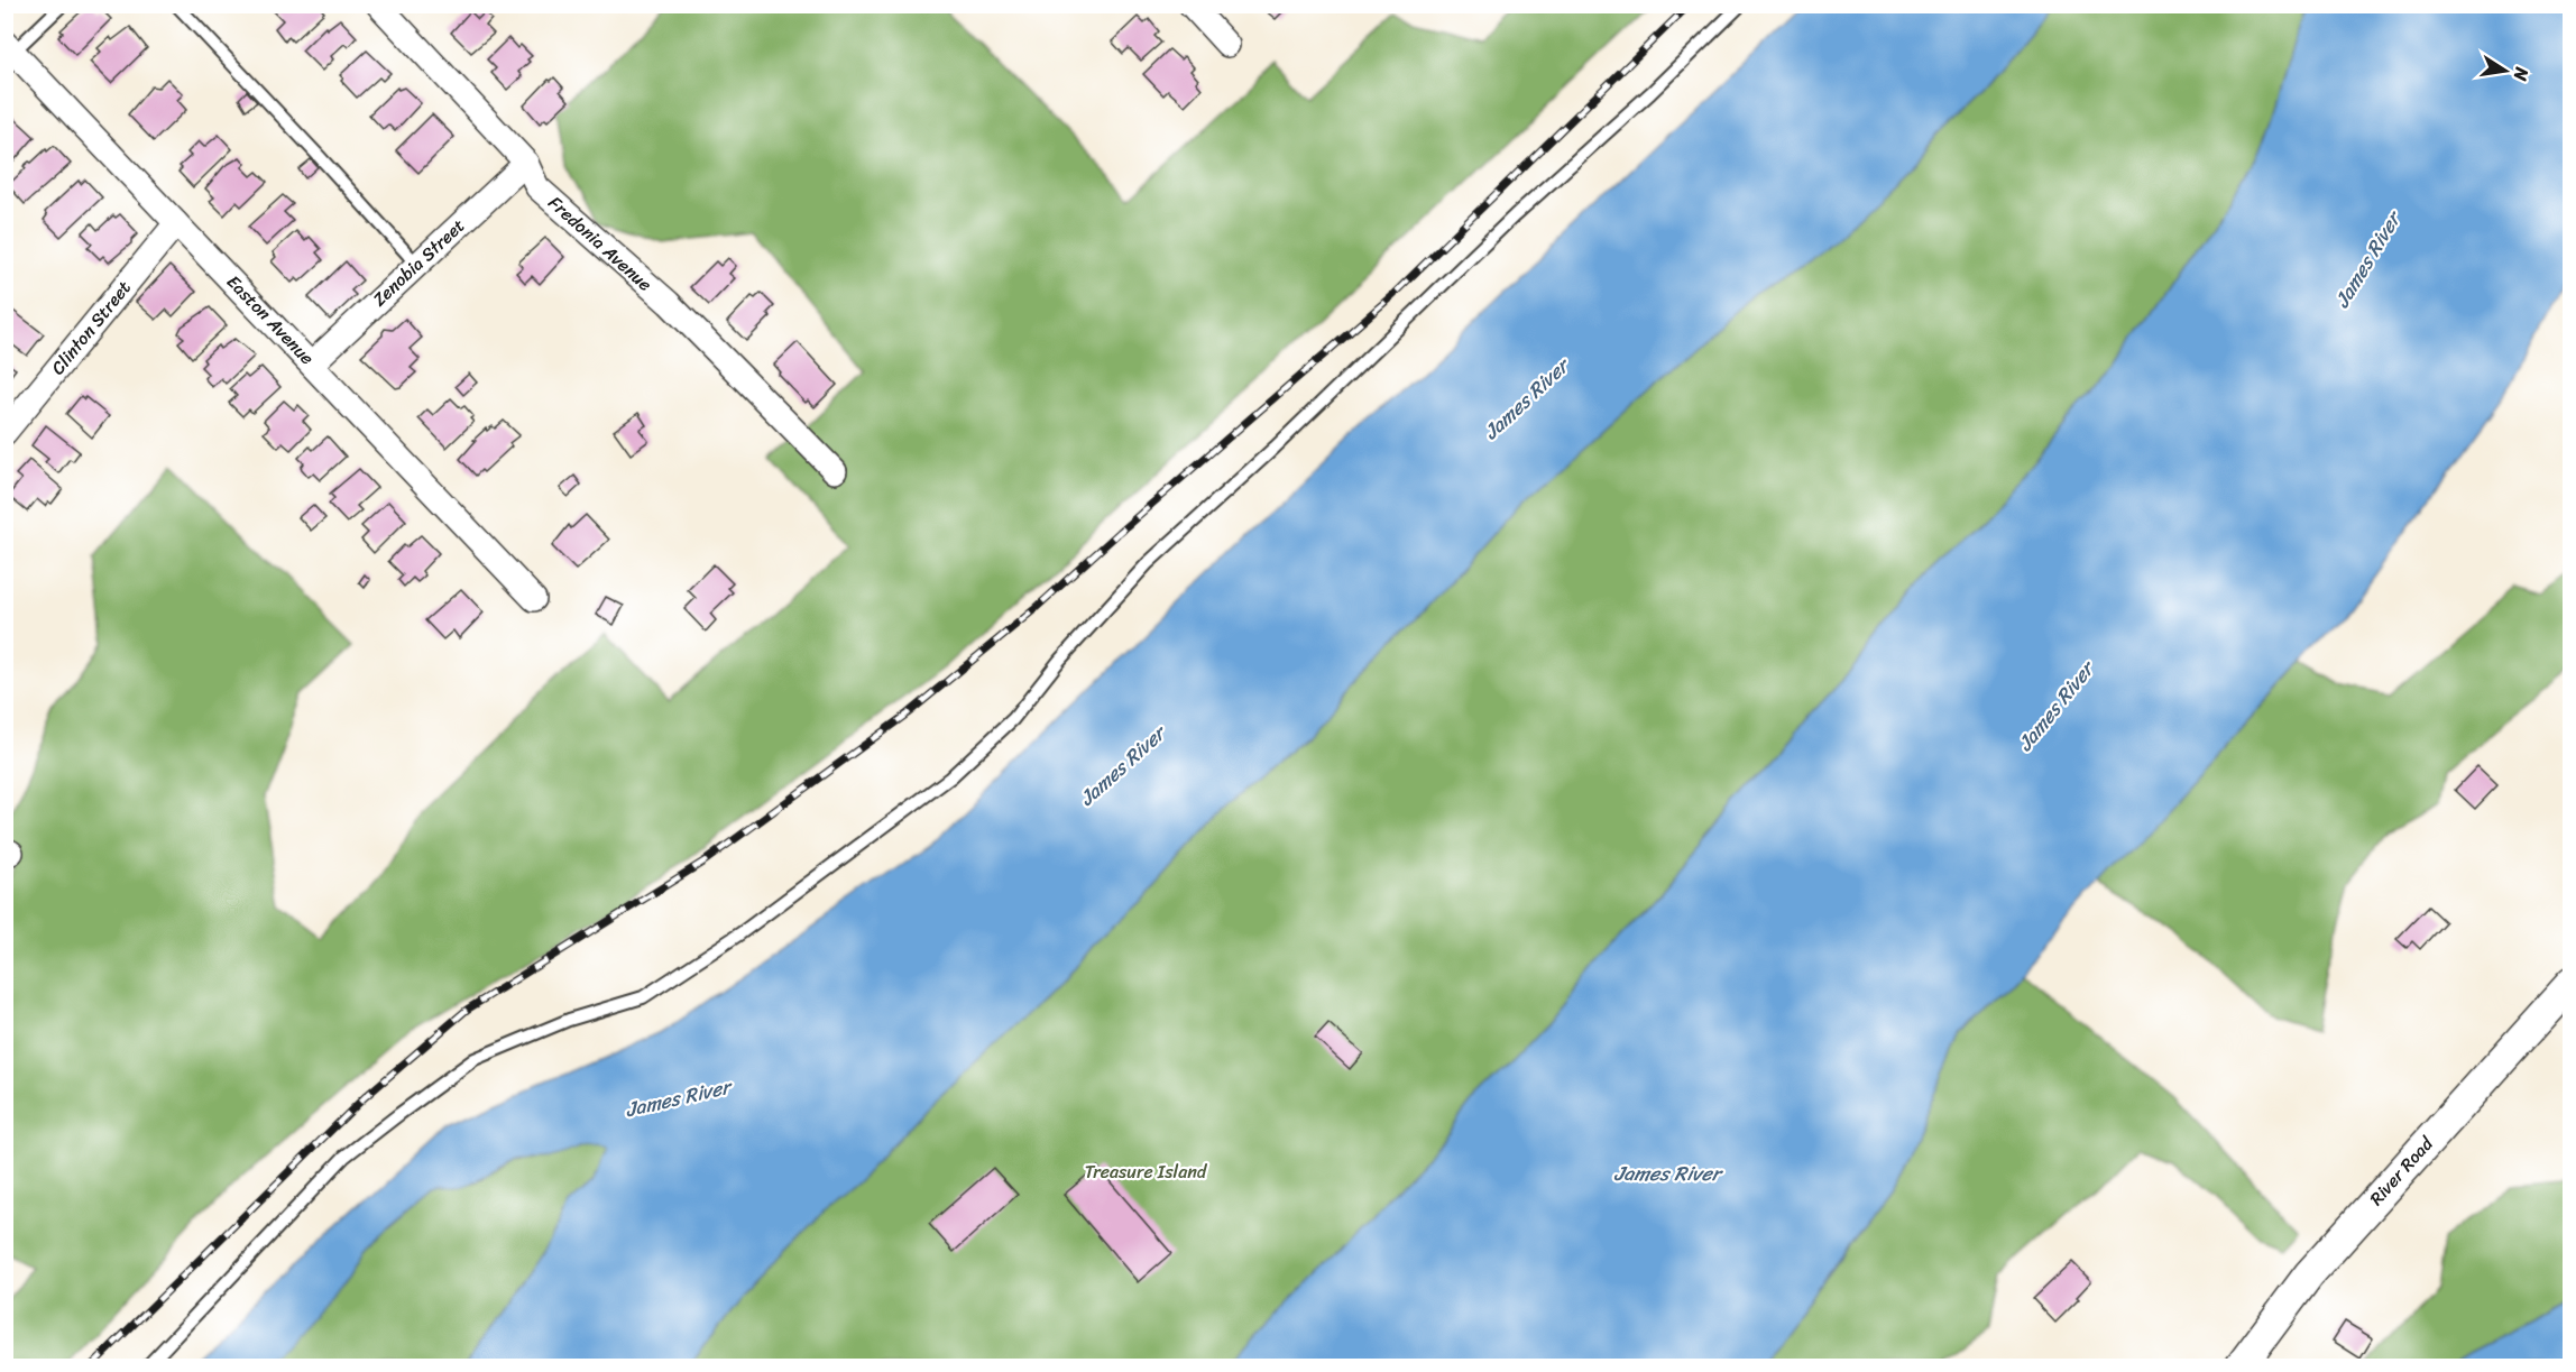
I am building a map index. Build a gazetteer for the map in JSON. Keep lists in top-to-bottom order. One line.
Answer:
{"streets":{"street":["Fredonia Avenue","Zenobia Street","Easton Avenue","Clinton Street","River Road"]},"crossings":[["Fredonia Avenue","Zenobia Street"],["Zenobia Street","Easton Avenue"],["Easton Avenue","Clinton Street"]],"water":["James River"],"parks":["Treasure Island"],"north":"right"}
